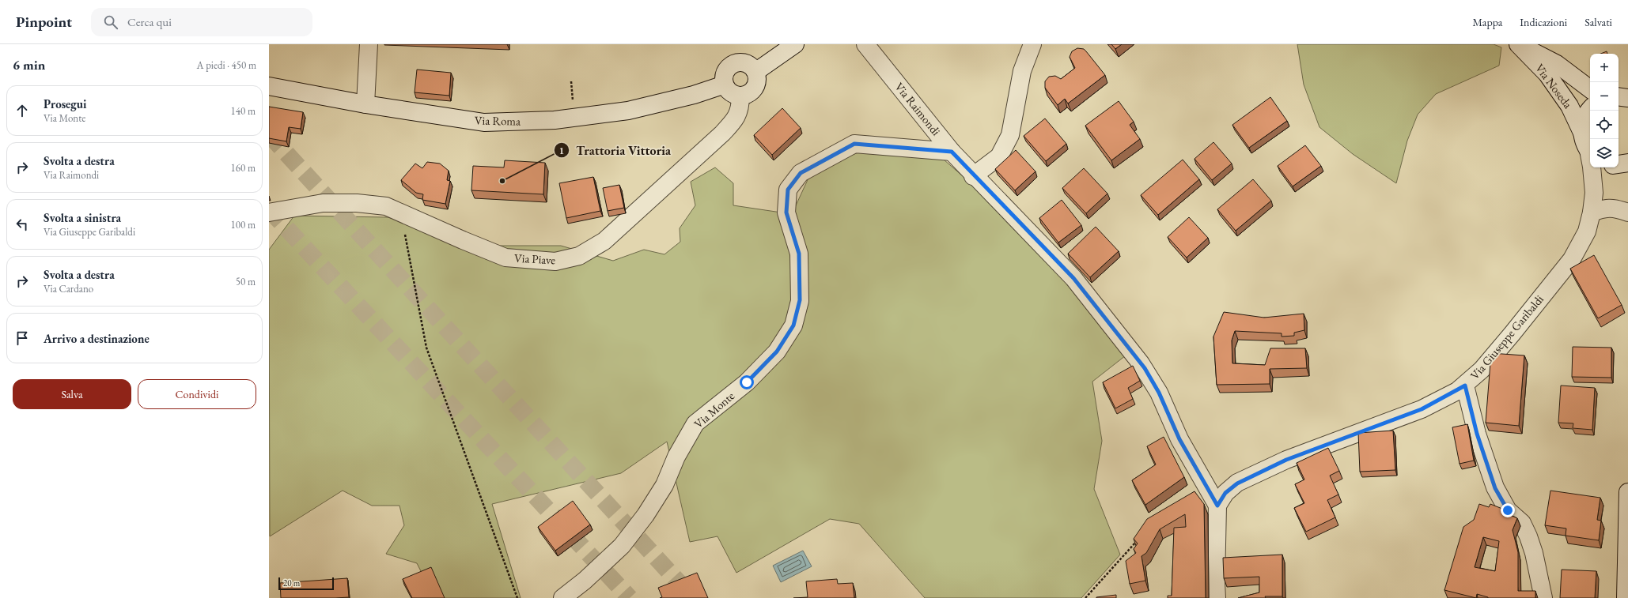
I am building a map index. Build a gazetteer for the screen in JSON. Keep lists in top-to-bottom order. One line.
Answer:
{"streets":{"street":["Via Noseda","Via Raimondi","Via Roma","Via Piave","Via Giuseppe Garibaldi","Via Monte"]},"crossings":[["Via Raimondi","Via Giuseppe Garibaldi"],["Via Raimondi","Via Monte"],["Via Roma","Via Piave"]],"places":["Trattoria Vittoria"],"scale_bar":"20 m","page":{"header":"Pinpoint","search":"Cerca qui","nav":["Mappa","Indicazioni","Salvati"],"heading":["6 min","A piedi · 450 m"],"map_buttons":["+","−"],"list":[["Prosegui","Via Monte","140 m"],["Svolta a destra","Via Raimondi","160 m"],["Svolta a sinistra","Via Giuseppe Garibaldi","100 m"],["Svolta a destra","Via Cardano","50 m"],"Arrivo a destinazione"],"buttons":["Salva","Condividi"],"scale":"20 m"}}
